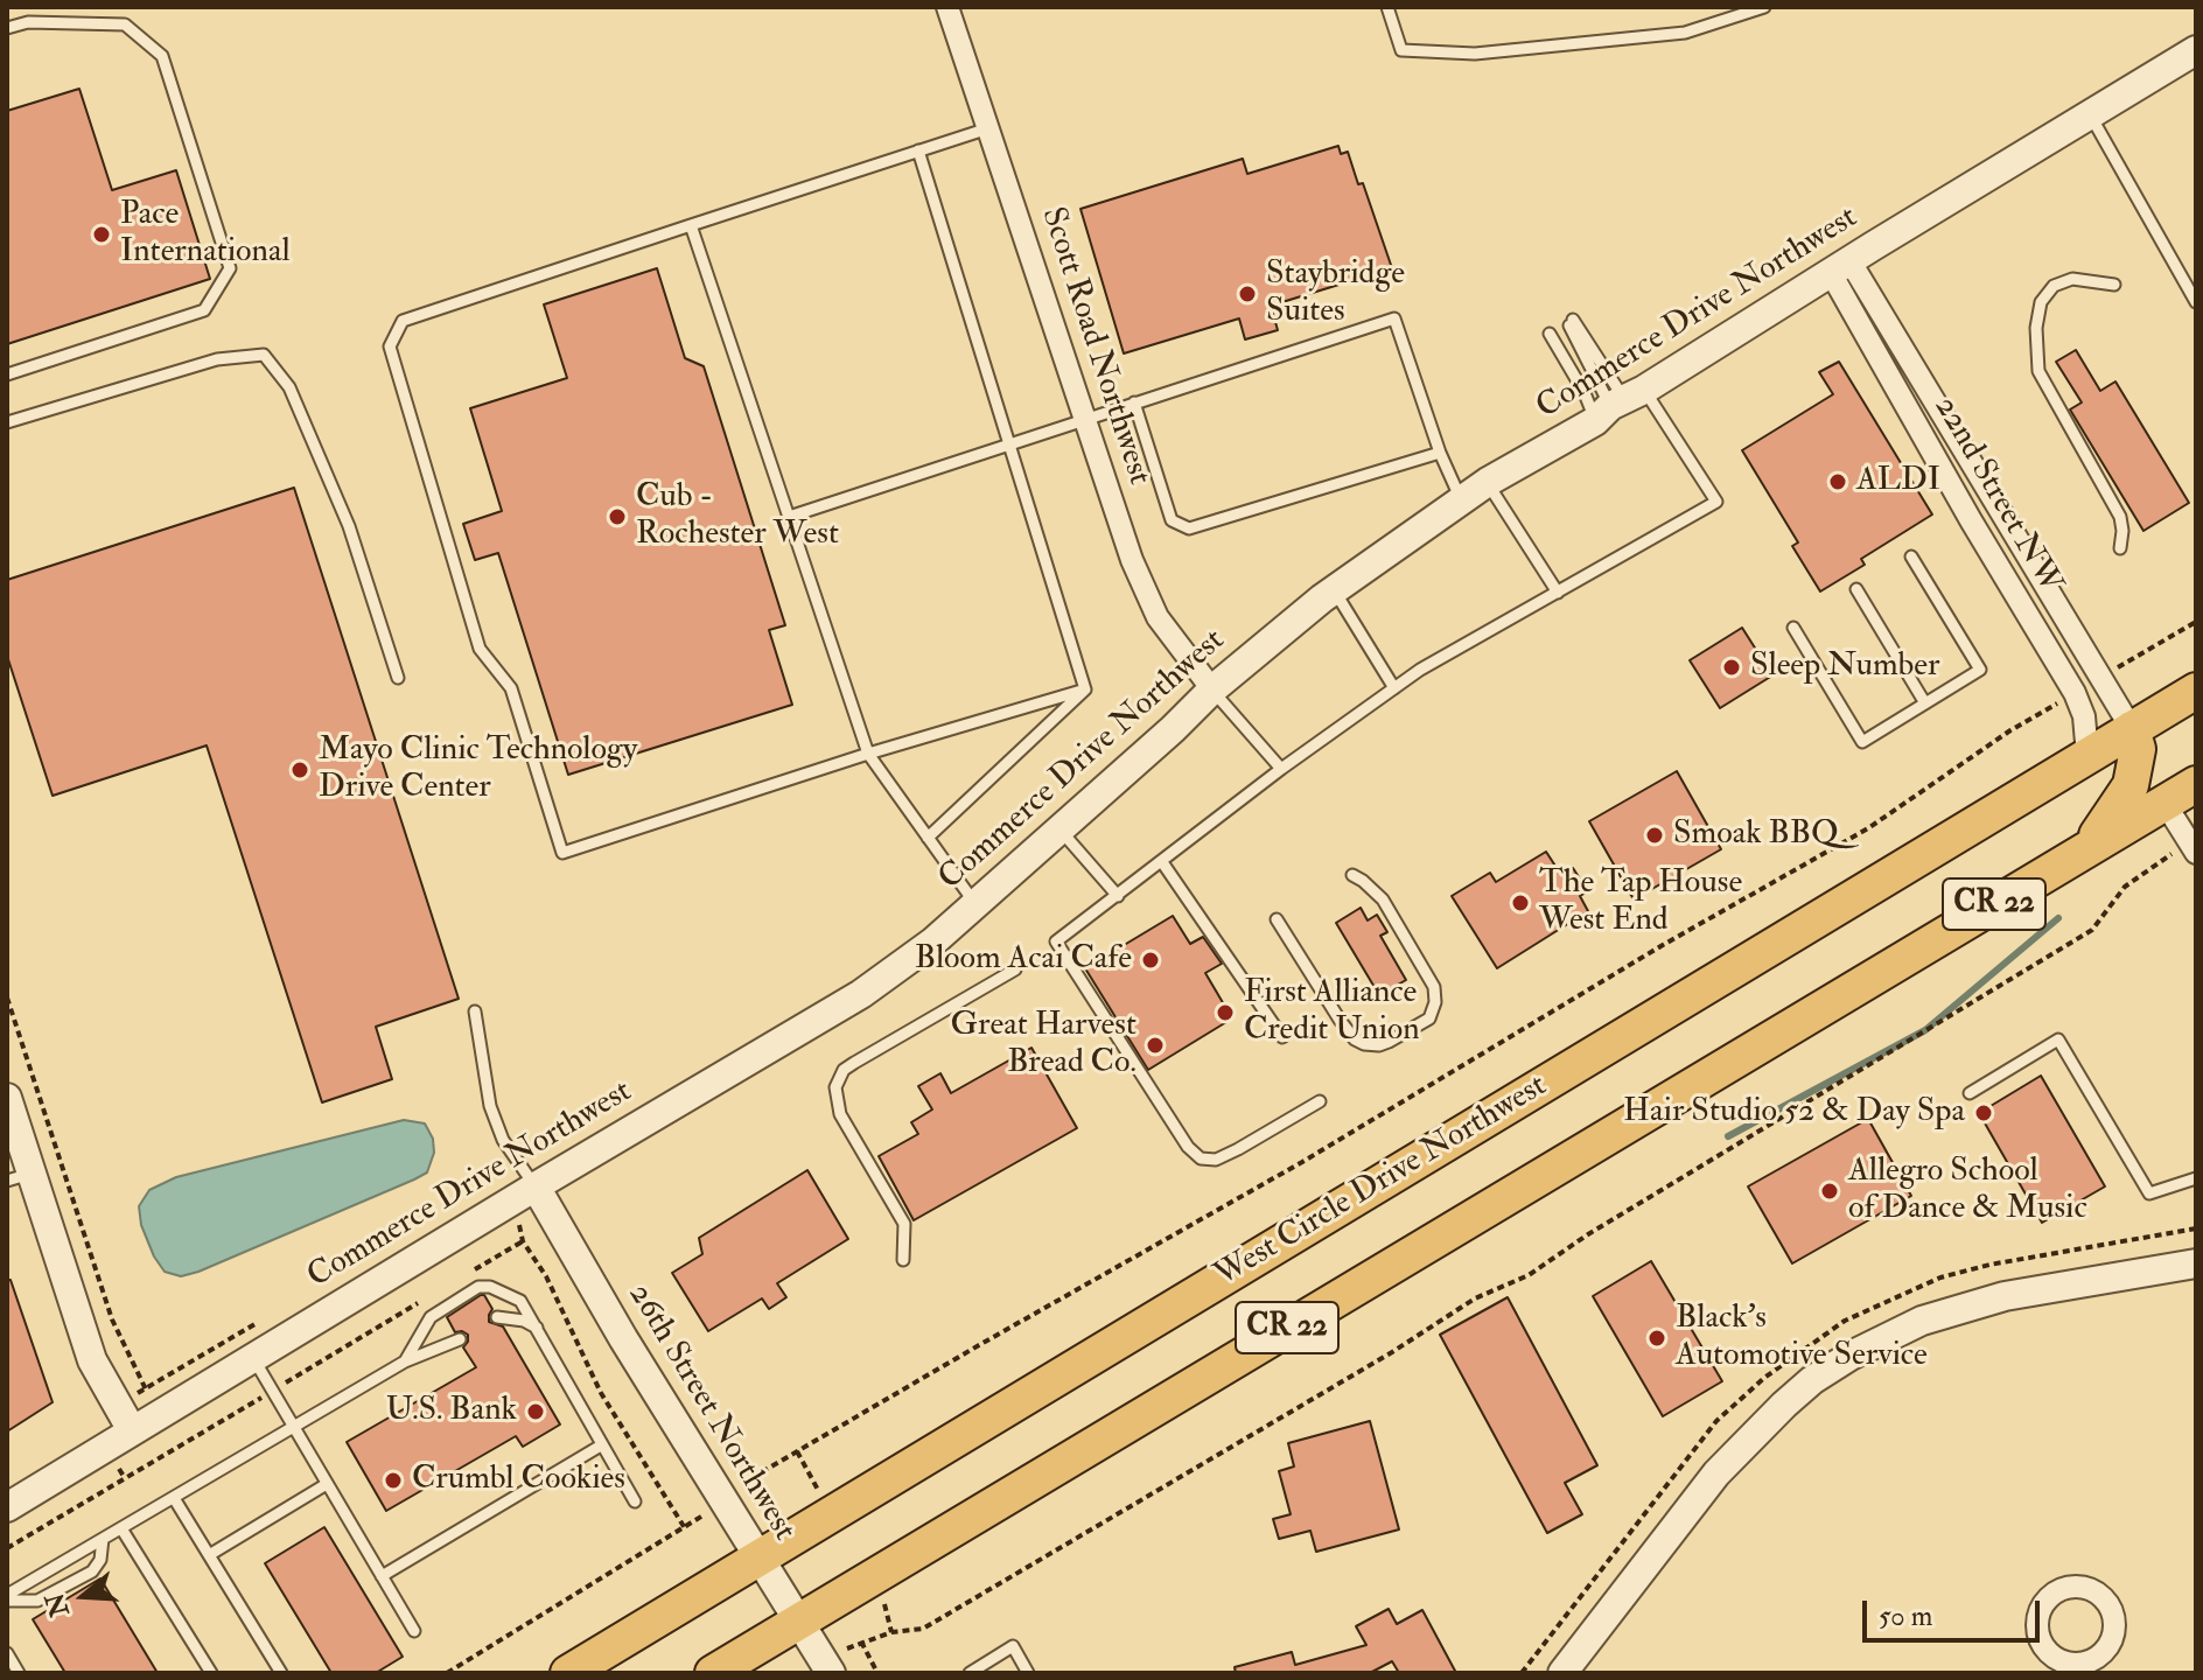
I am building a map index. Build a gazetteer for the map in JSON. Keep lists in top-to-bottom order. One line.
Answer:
{"streets":{"main road":["CR 22","West Circle Drive Northwest"],"street":["Commerce Drive Northwest","Scott Road Northwest","22nd Street NW","26th Street Northwest"]},"crossings":[["Commerce Drive Northwest","Scott Road Northwest"],["Commerce Drive Northwest","22nd Street NW"],["Commerce Drive Northwest","26th Street Northwest"],["22nd Street NW","West Circle Drive Northwest"],["CR 22","26th Street Northwest"],["West Circle Drive Northwest","26th Street Northwest"]],"places":["Pace International","Staybridge Suites","ALDI","Cub - Rochester West","Sleep Number","Mayo Clinic Technology Drive Center","Smoak BBQ","The Tap House West End","Bloom Acai Cafe","First Alliance Credit Union","Great Harvest Bread Co.","Hair Studio 52 & Day Spa","Allegro School of Dance & Music","Black's Automotive Service","U.S. Bank","Crumbl Cookies"],"scale_bar":"50 m","north":"left"}
